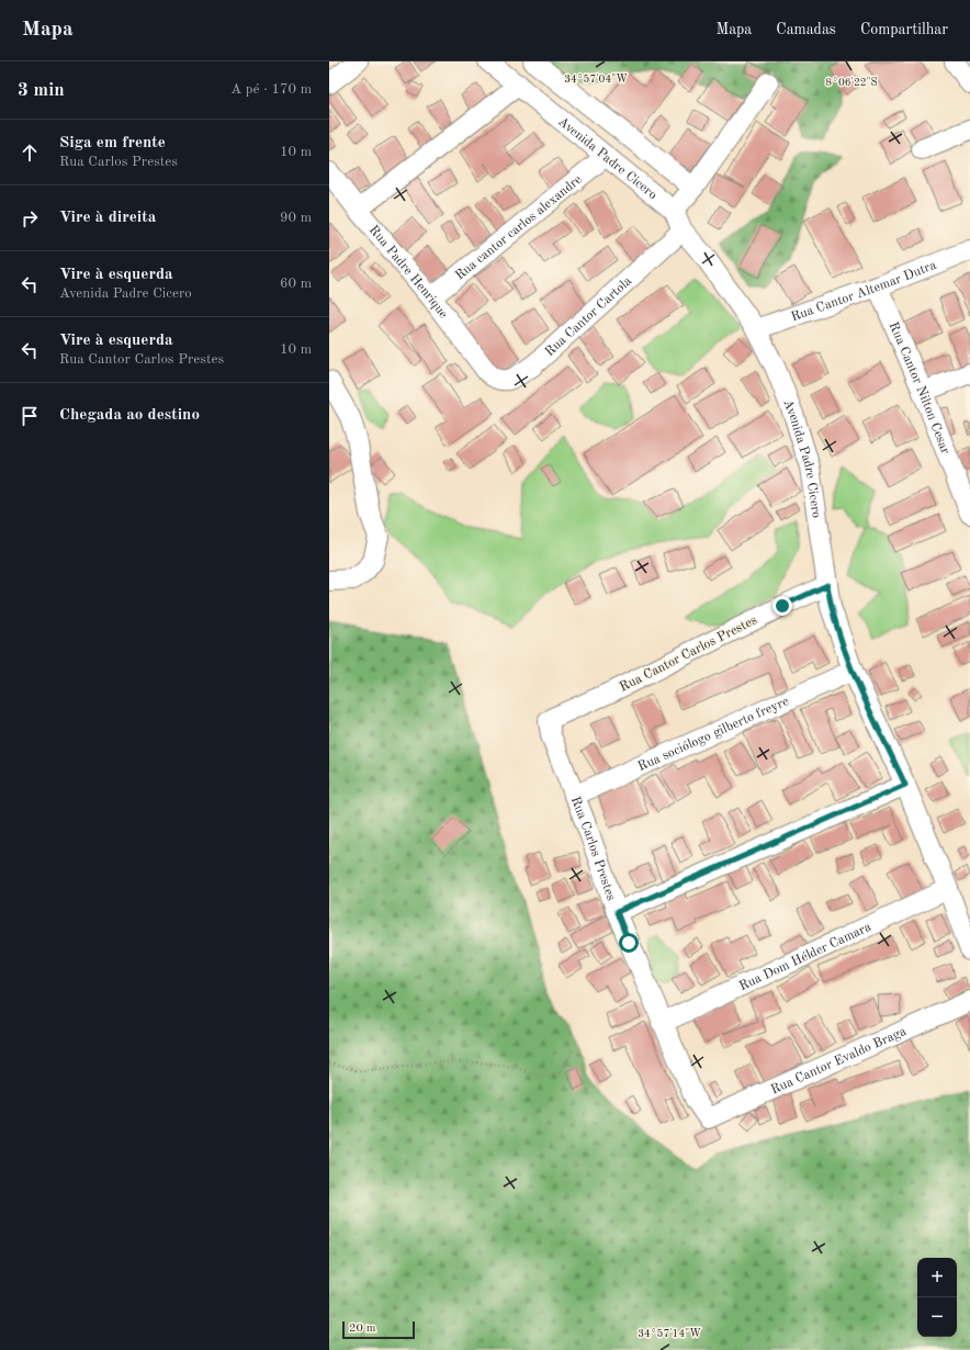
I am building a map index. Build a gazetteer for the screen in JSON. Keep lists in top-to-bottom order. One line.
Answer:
{"streets":{"street":["Avenida Padre Cicero","Rua cantor carlos alexandre","Rua Padre Henrique","Rua Cantor Altemar Dutra","Rua Cantor Cartola","Rua Cantor Nilton Cesar","Rua Cantor Carlos Prestes","Rua sociólogo gilberto freyre","Rua Carlos Prestes","Rua Dom Hélder Camara","Rua Cantor Evaldo Braga"]},"crossings":[["Avenida Padre Cicero","Rua cantor carlos alexandre"],["Avenida Padre Cicero","Rua Cantor Altemar Dutra"],["Avenida Padre Cicero","Rua Cantor Cartola"],["Avenida Padre Cicero","Rua Cantor Carlos Prestes"],["Avenida Padre Cicero","Rua sociólogo gilberto freyre"],["Avenida Padre Cicero","Rua Dom Hélder Camara"],["Rua cantor carlos alexandre","Rua Padre Henrique"],["Rua Padre Henrique","Rua Cantor Cartola"],["Rua Cantor Altemar Dutra","Rua Cantor Nilton Cesar"],["Rua Cantor Carlos Prestes","Rua Carlos Prestes"],["Rua sociólogo gilberto freyre","Rua Carlos Prestes"],["Rua Carlos Prestes","Rua Dom Hélder Camara"],["Rua Carlos Prestes","Rua Cantor Evaldo Braga"]],"scale_bar":"20 m","page":{"header":"Mapa","nav":["Mapa","Camadas","Compartilhar"],"heading":["3 min","A pé · 170 m"],"list":[["Siga em frente","Rua Carlos Prestes","10 m"],["Vire à direita","90 m"],["Vire à esquerda","Avenida Padre Cicero","60 m"],["Vire à esquerda","Rua Cantor Carlos Prestes","10 m"],"Chegada ao destino"],"map_buttons":["+","−"],"scale":"20 m"},"coordinates":["34°57'04\"W","8°06'22\"S","34°57'14\"W"]}
